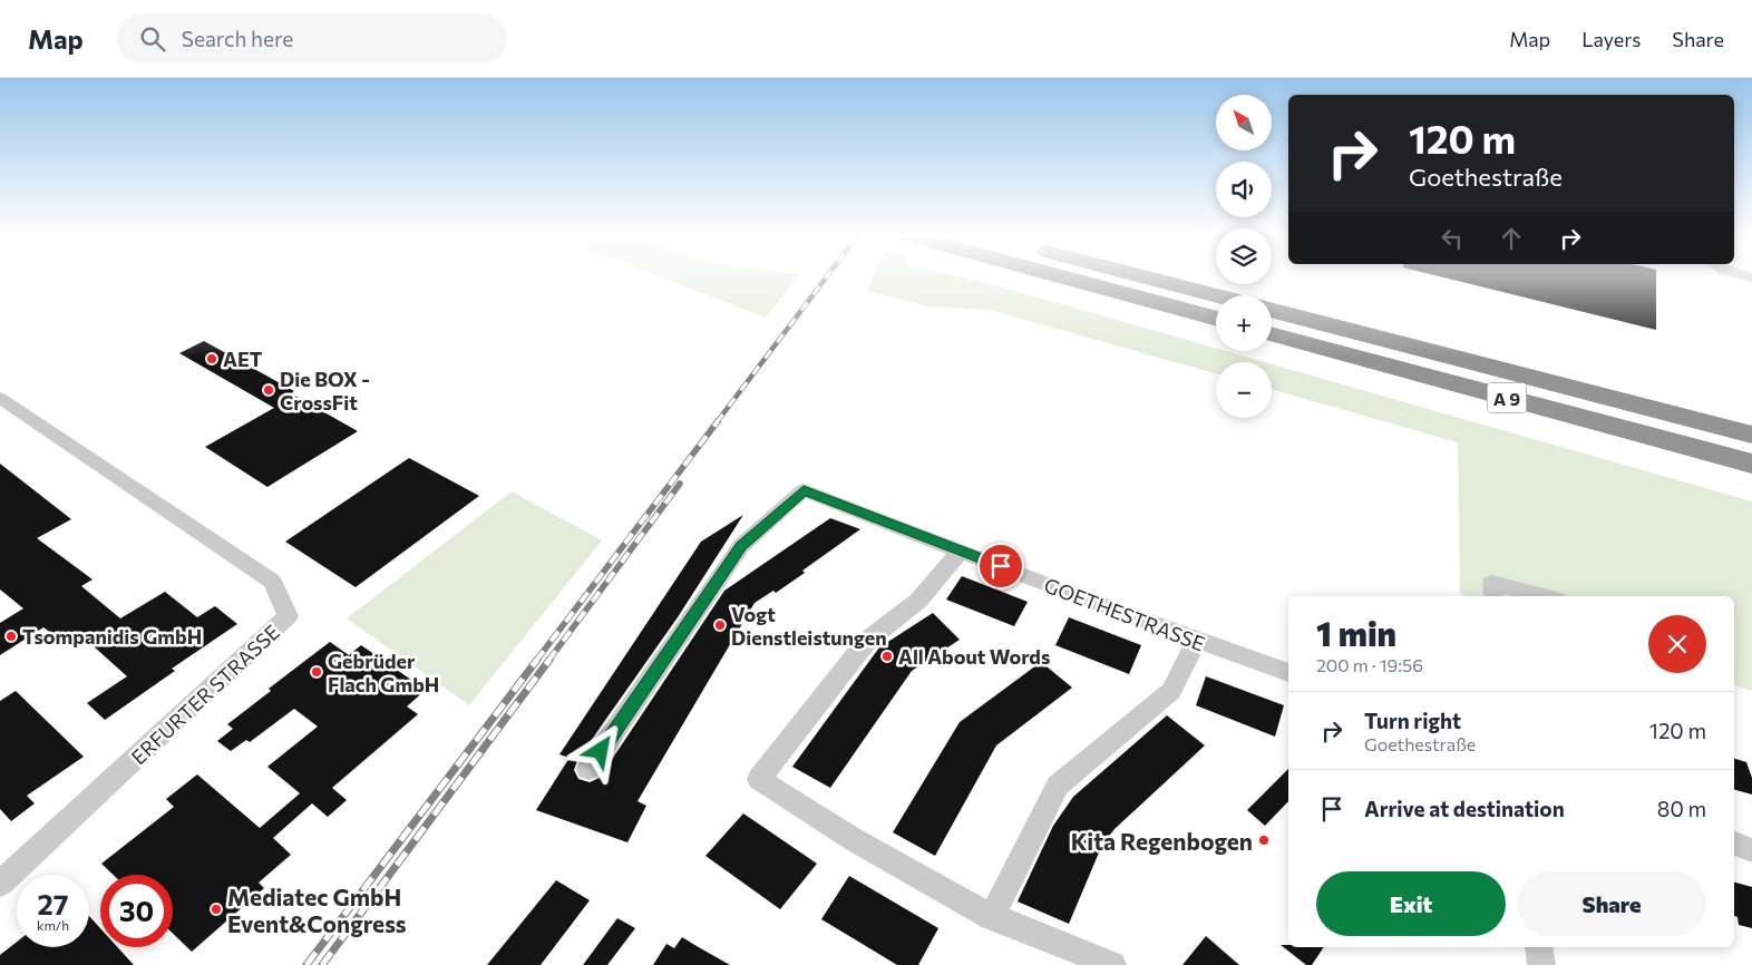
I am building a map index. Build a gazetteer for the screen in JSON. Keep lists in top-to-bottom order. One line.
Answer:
{"streets":{"highway":["A 9"],"street":["GOETHESTRASSE","ERFURTER STRASSE"]},"places":["AET","Die BOX - CrossFit","Vogt Dienstleistungen","Tsompanidis GmbH","All About Words","Gebrüder Flach GmbH","Kita Regenbogen","Mediatec GmbH Event&Congress"],"north":"top left","page":{"header":"Map","search":"Search here","nav":["Map","Layers","Share"],"map_buttons":["+","−"],"turn":["120 m","Goethestraße"],"heading":["1 min","200 m · 19:56"],"list":[{"name":"Turn right","note":"Goethestraße","value":"120 m"},{"name":"Arrive at destination","value":"80 m"}],"buttons":["Exit","Share"],"speed":"27 km/h","limit":"30"}}
